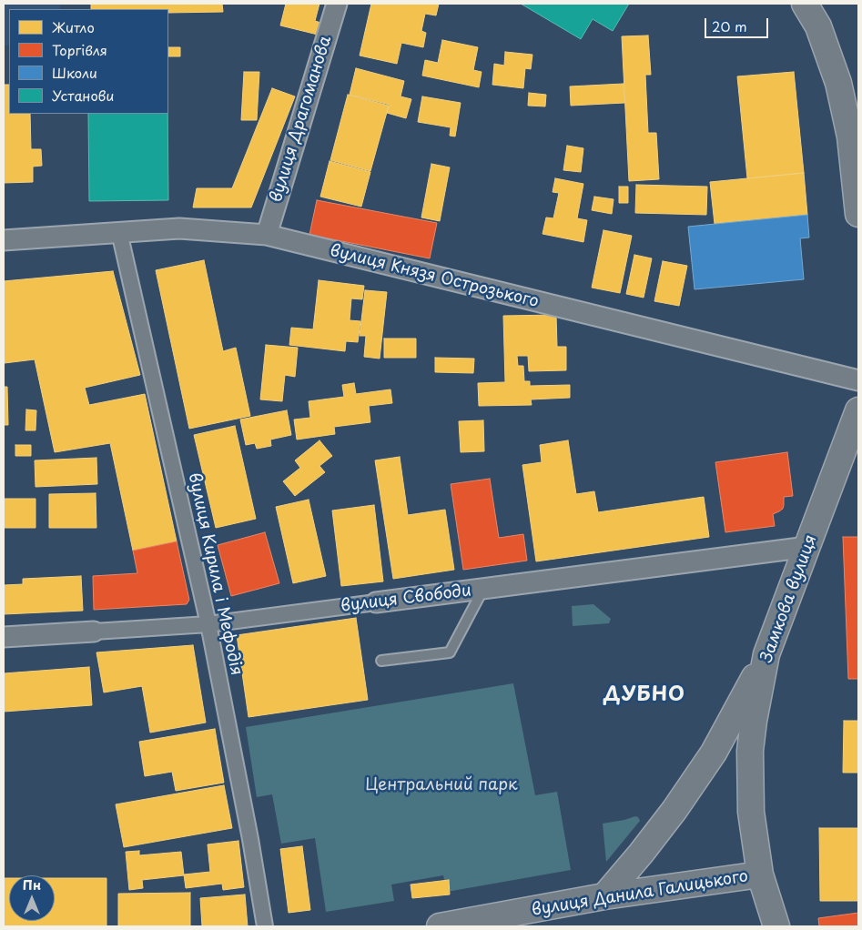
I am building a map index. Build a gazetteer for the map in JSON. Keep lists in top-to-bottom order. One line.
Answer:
{"streets":{"main road":["Замкова вулиця","вулиця Данила Галицького"],"street":["вулиця Драгоманова","вулиця Князя Острозького","вулиця Кирила і Мефодія","вулиця Свободи"]},"crossings":[["вулиця Драгоманова","вулиця Князя Острозького"],["вулиця Князя Острозького","вулиця Кирила і Мефодія"],["вулиця Кирила і Мефодія","вулиця Свободи"],["вулиця Свободи","Замкова вулиця"],["Замкова вулиця","вулиця Данила Галицького"]],"districts":["ДУБНО"],"parks":["Центральний парк"],"legend":["Житло","Торгівля","Школи","Установи"],"scale_bar":"20 m","north":"top"}
